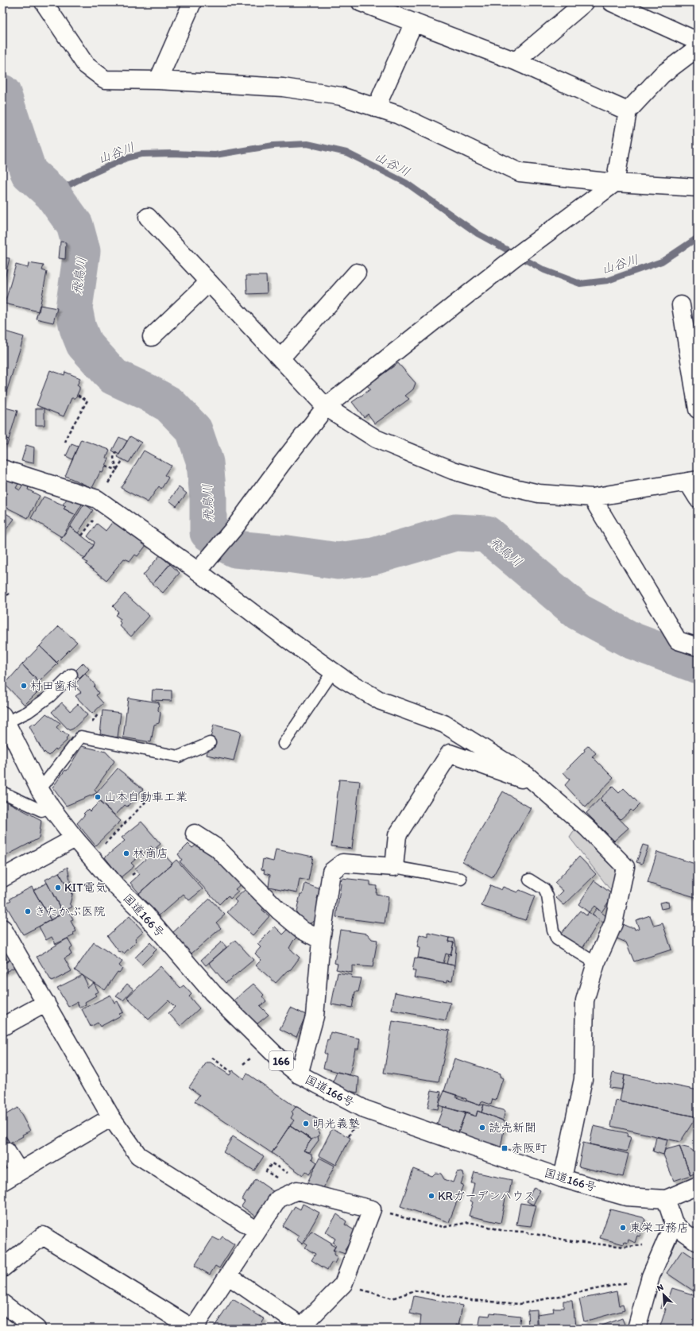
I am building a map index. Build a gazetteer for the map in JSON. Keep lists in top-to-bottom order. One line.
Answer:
{"streets":{"main road":["国道166号","166"]},"water":["山谷川","飛鳥川"],"places":{"other":["村田歯科","山本自動車工業","林商店","KIT電気","きたかぶ医院","明光義塾","読売新聞","KRガーデンハウス","東栄工務店"],"transit":["赤阪町"]},"north":"top left"}
